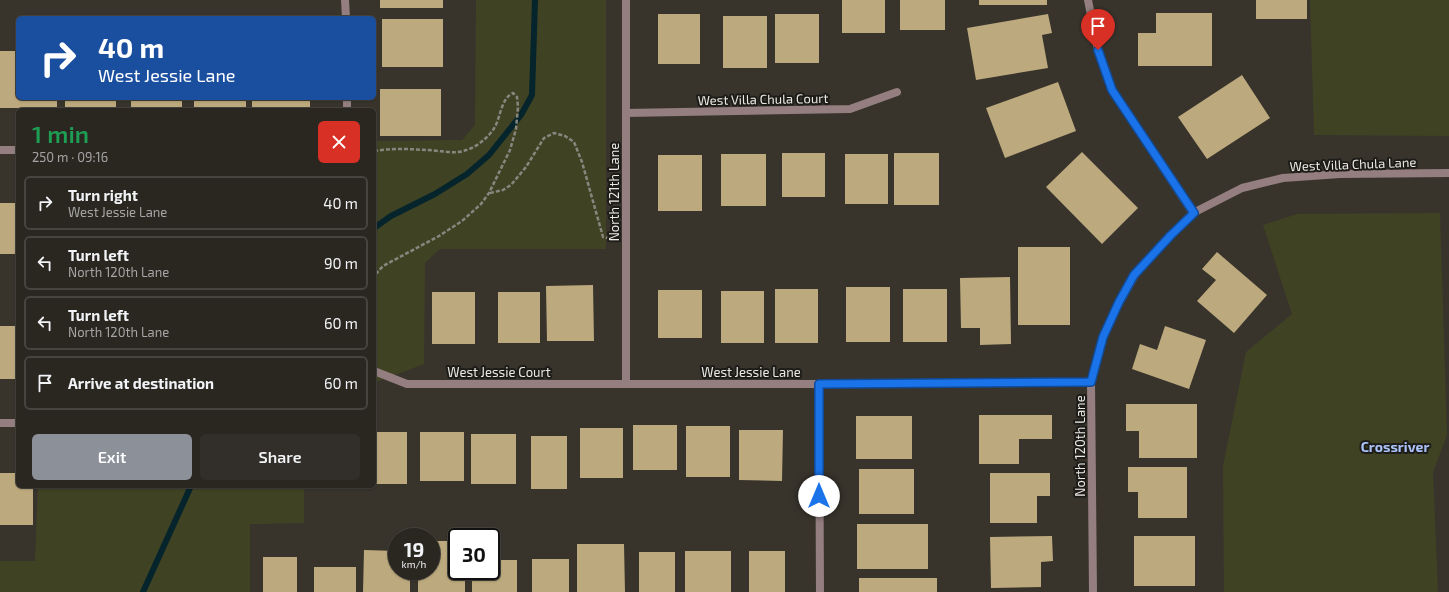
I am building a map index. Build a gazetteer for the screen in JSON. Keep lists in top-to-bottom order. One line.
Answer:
{"streets":{"street":["West Villa Chula Court","West Villa Chula Lane","North 121th Lane","West Jessie Court","West Jessie Lane","North 120th Lane"]},"crossings":[["West Villa Chula Court","North 121th Lane"],["West Villa Chula Lane","North 120th Lane"],["North 121th Lane","West Jessie Court"],["North 121th Lane","West Jessie Lane"],["West Jessie Court","West Jessie Lane"],["West Jessie Lane","North 120th Lane"]],"districts":["Crossriver"],"page":{"turn":["40 m","West Jessie Lane"],"heading":["1 min","250 m · 09:16"],"list":[{"name":"Turn right","note":"West Jessie Lane","value":"40 m"},{"name":"Turn left","note":"North 120th Lane","value":"90 m"},{"name":"Turn left","note":"North 120th Lane","value":"60 m"},{"name":"Arrive at destination","value":"60 m"}],"buttons":["Exit","Share"],"speed":"19 km/h","limit":"30"}}
